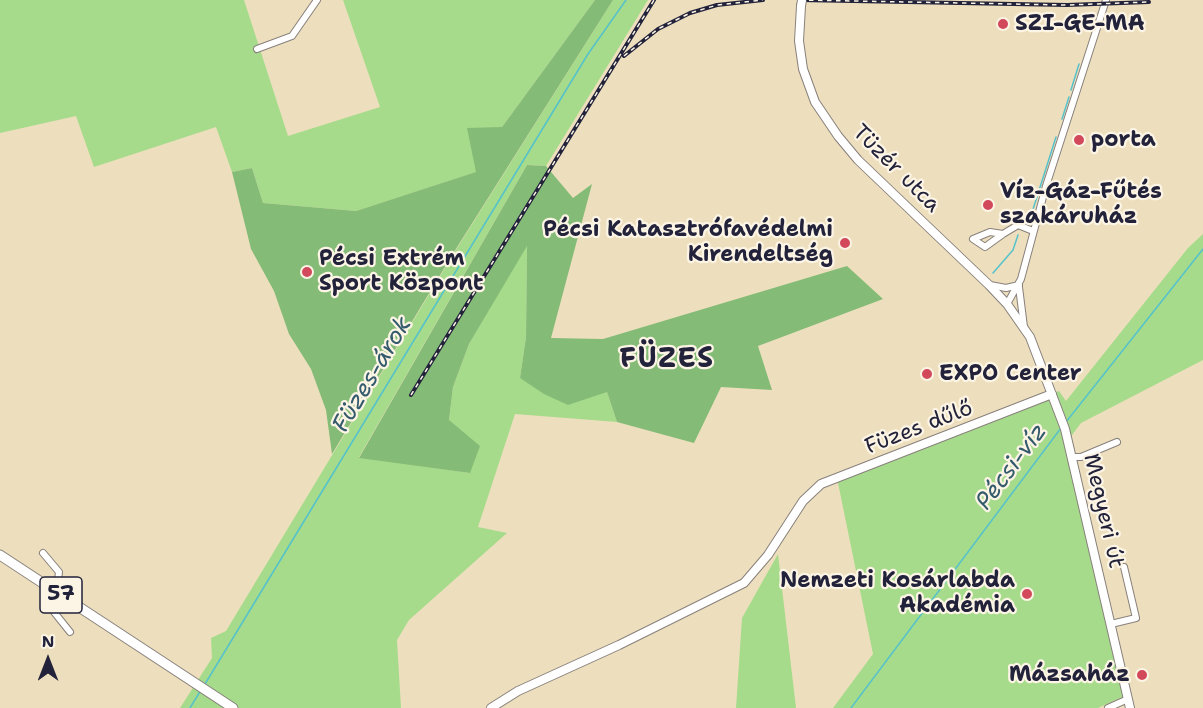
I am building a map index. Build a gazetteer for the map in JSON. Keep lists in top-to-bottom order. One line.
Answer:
{"streets":{"main road":["57"],"street":["Tüzér utca","Füzes dűlő","Megyeri út"]},"crossings":[["Tüzér utca","Megyeri út"],["Füzes dűlő","Megyeri út"]],"districts":["FÜZES"],"water":["Füzes-árok","Pécsi-víz"],"places":["SZI-GE-MA","porta","Víz-Gáz-Fűtés szakáruház","Pécsi Katasztrófavédelmi Kirendeltség","Pécsi Extrém Sport Központ","EXPO Center","Nemzeti Kosárlabda Akadémia","Mázsaház"],"north":"top"}
